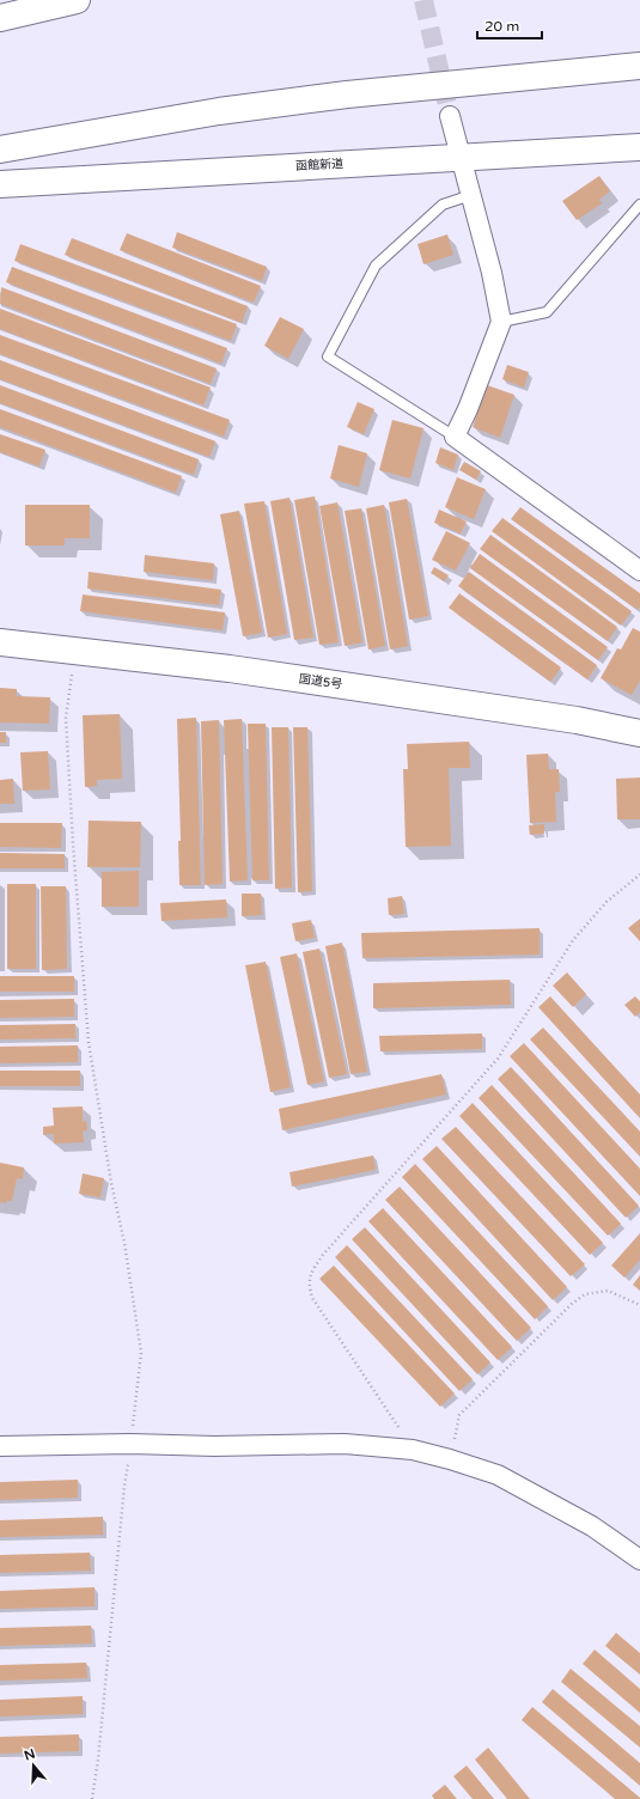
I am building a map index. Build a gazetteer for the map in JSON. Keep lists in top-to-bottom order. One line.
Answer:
{"streets":{"highway":["函館新道","国道5号"]},"scale_bar":"20 m","north":"top"}
